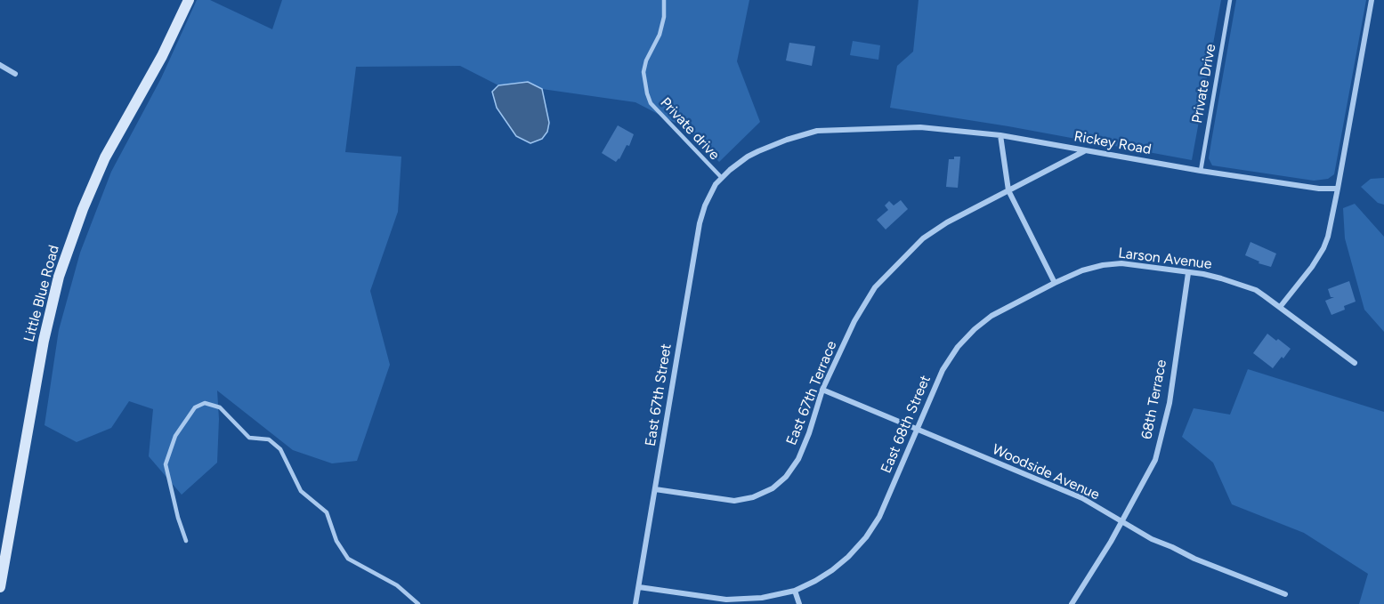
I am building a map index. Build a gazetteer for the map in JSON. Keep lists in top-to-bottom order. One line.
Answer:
{"streets":{"street":["Rickey Road","Larson Avenue","Little Blue Road","East 67th Terrace","East 67th Street","68th Terrace","East 68th Street","Woodside Avenue"],"lane":["Private Drive","Private drive"]},"crossings":[["Private Drive","Rickey Road"],["Private drive","Rickey Road"],["Rickey Road","East 67th Terrace"],["Rickey Road","East 67th Street"],["Larson Avenue","68th Terrace"],["Larson Avenue","East 68th Street"],["East 67th Terrace","East 67th Street"],["East 67th Terrace","Woodside Avenue"],["East 67th Street","East 68th Street"],["68th Terrace","Woodside Avenue"],["East 68th Street","Woodside Avenue"]]}
